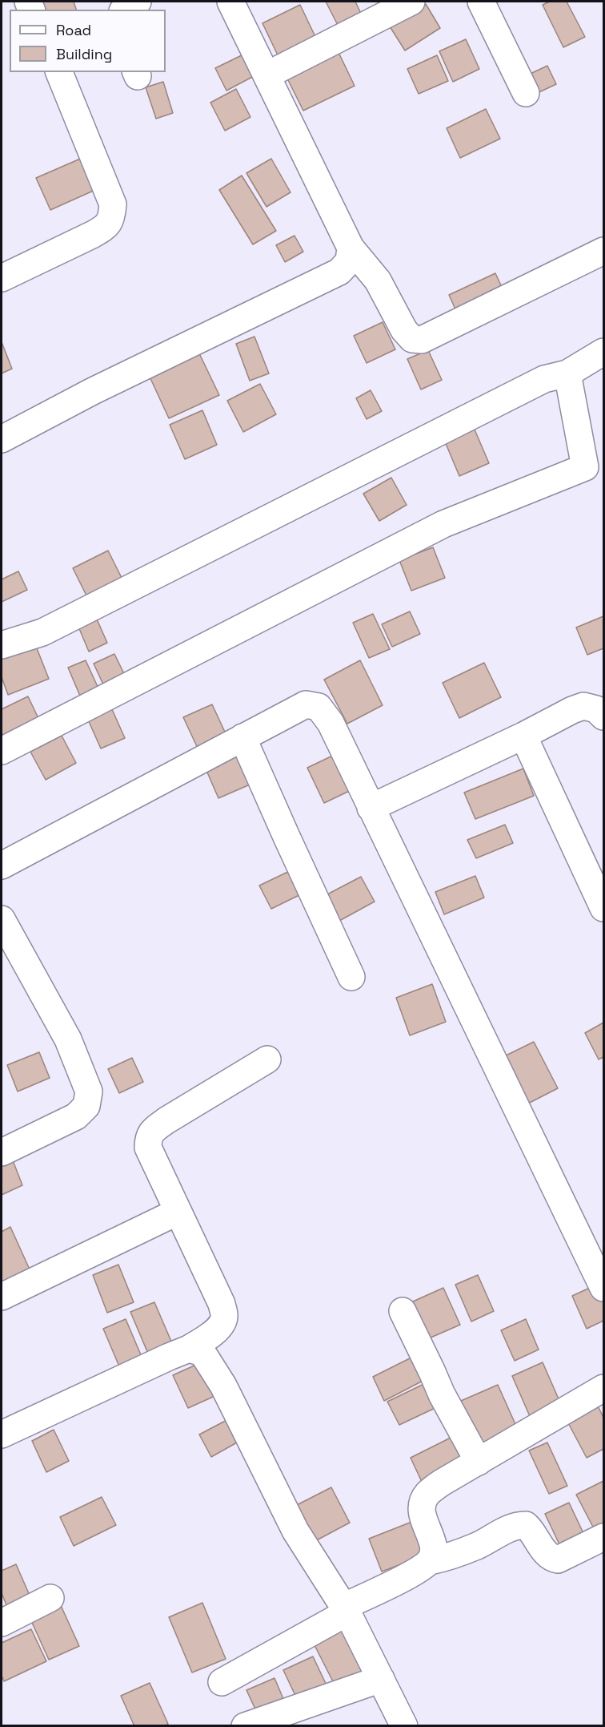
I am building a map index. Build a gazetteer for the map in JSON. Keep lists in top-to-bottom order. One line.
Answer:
{"legend":["Road","Building"]}
